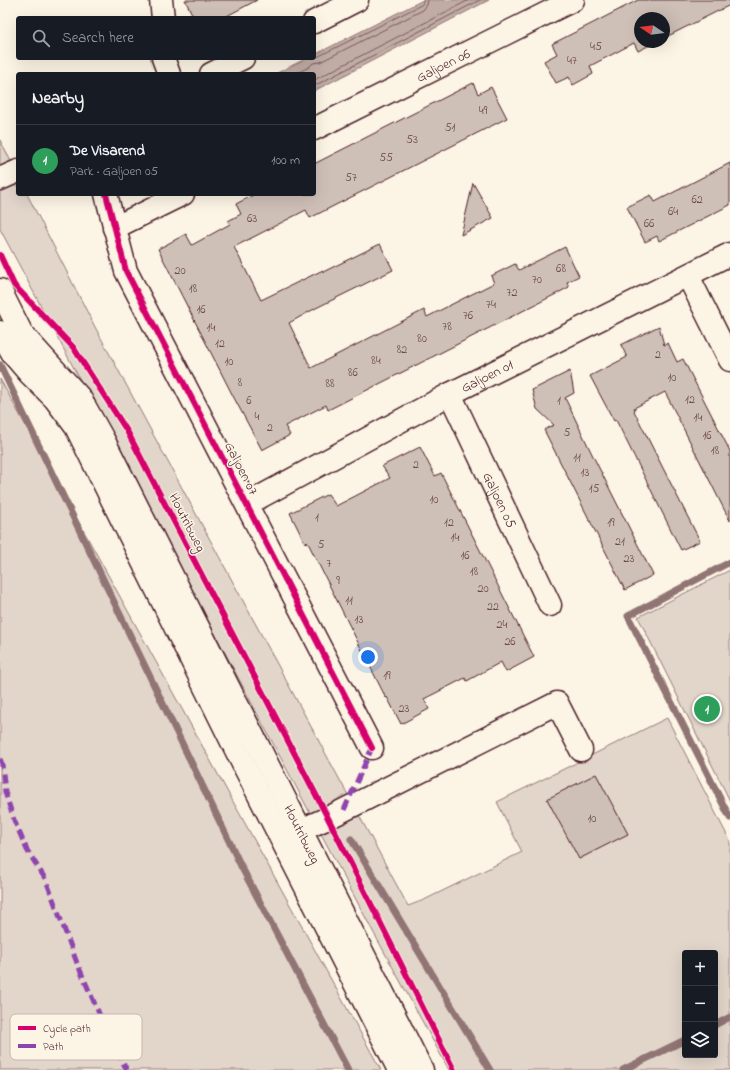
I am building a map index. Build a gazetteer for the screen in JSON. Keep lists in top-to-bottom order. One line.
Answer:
{"streets":{"street":["Galjoen 06","Galjoen 01","Galjoen 07","Galjoen 05","Houtribweg"]},"crossings":[["Galjoen 01","Galjoen 07"],["Galjoen 01","Galjoen 05"]],"house_numbers":["45","47","49","51","53","55","57","62","64","63","66","68","20","70","18","72","74","16","76","78","14","80","12","82","2","84","10","86","10","8","88","12","6","1","4","14","2","5","16","18","11","2","13","15","10","1","12","19","14","21","5","16","23","7","18","9","20","11","22","13","24","26","19","23","10"],"legend":["Cycle path","Path"],"north":"left","page":{"search":"Search here","heading":"Nearby","list":[{"mark":"1","name":"De Visarend","note":"Park · Galjoen 05","value":"100 m"}],"pins":"1","map_buttons":["+","−"]}}
